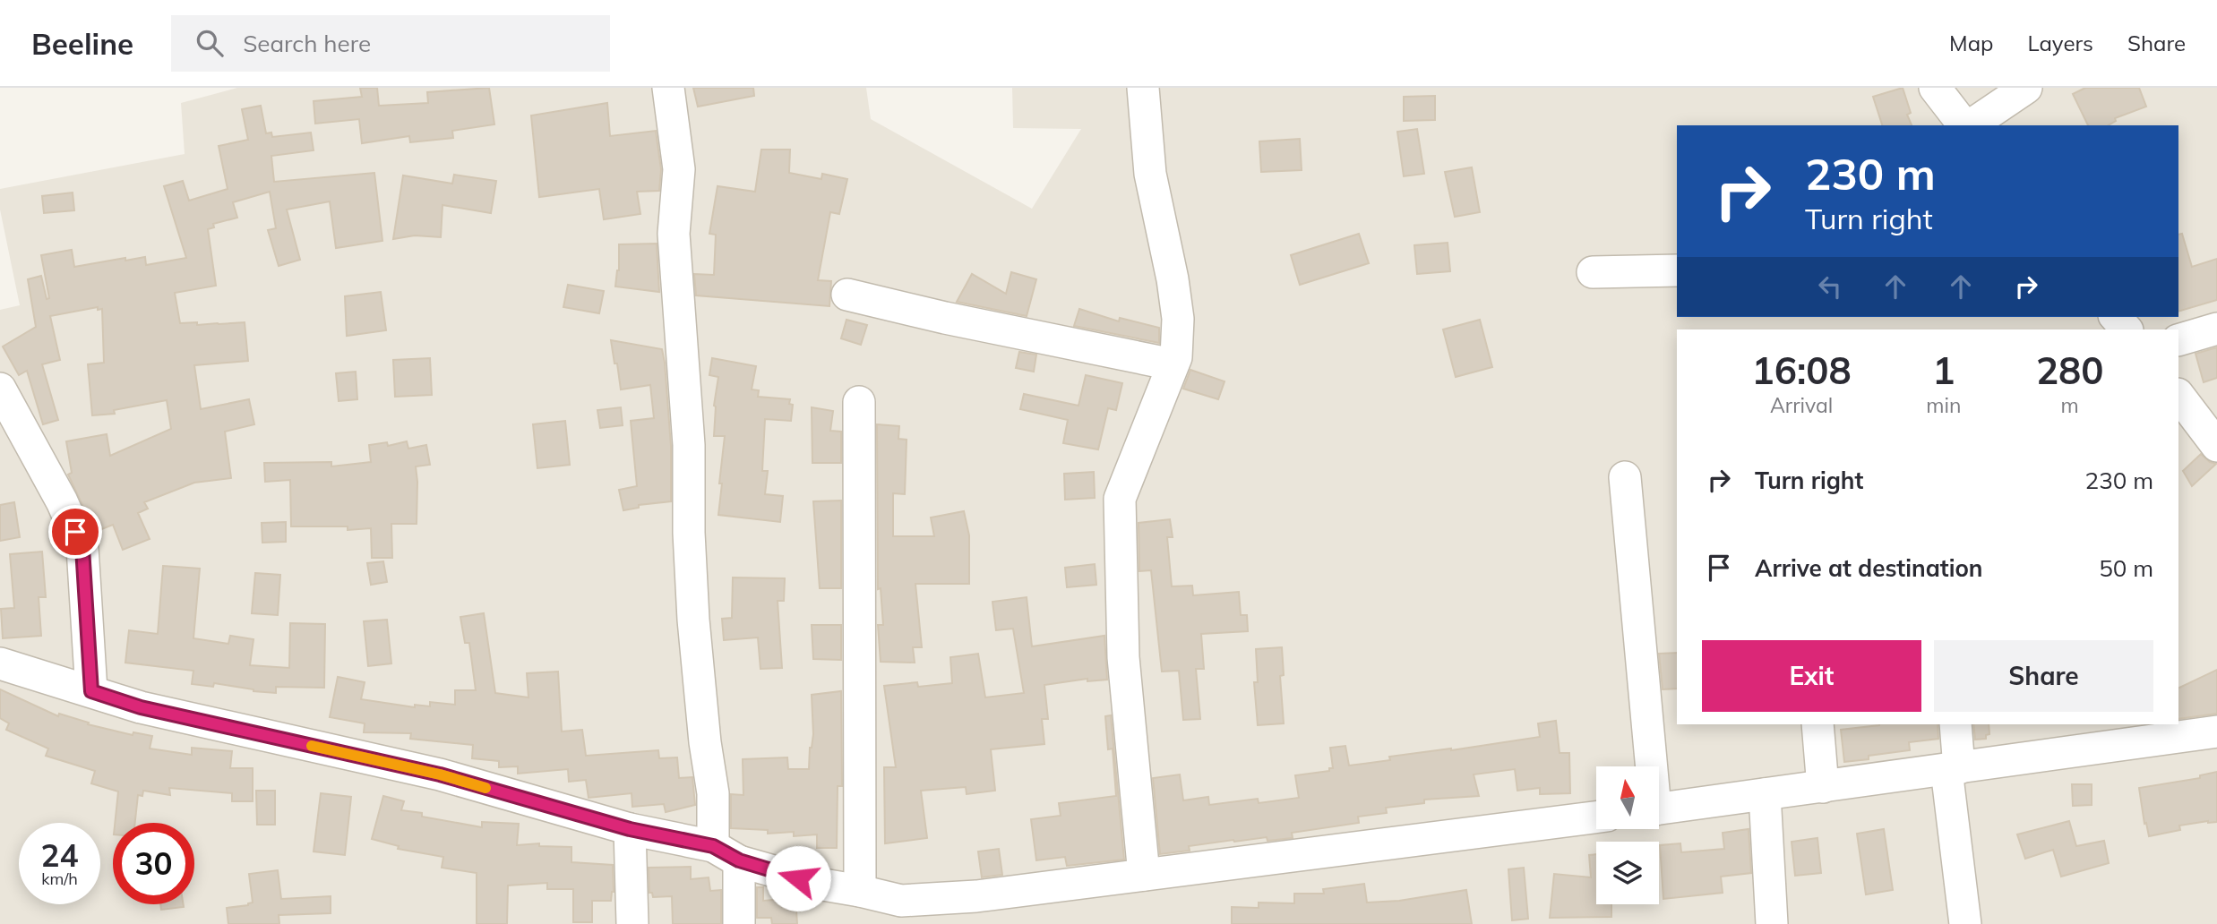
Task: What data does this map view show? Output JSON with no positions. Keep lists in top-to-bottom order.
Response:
{
  "north": "top",
  "page": {
    "header": "Beeline",
    "search": "Search here",
    "nav": ["Map", "Layers", "Share"],
    "turn": ["230 m", "Turn right"],
    "eta": [
      "16:08",
      "Arrival",
      "1",
      "min",
      "280",
      "m"
    ],
    "list": [
      {
        "name": "Turn right",
        "value": "230 m"
      },
      {
        "name": "Arrive at destination",
        "value": "50 m"
      }
    ],
    "buttons": ["Exit", "Share"],
    "speed": "24 km/h",
    "limit": "30"
  }
}
